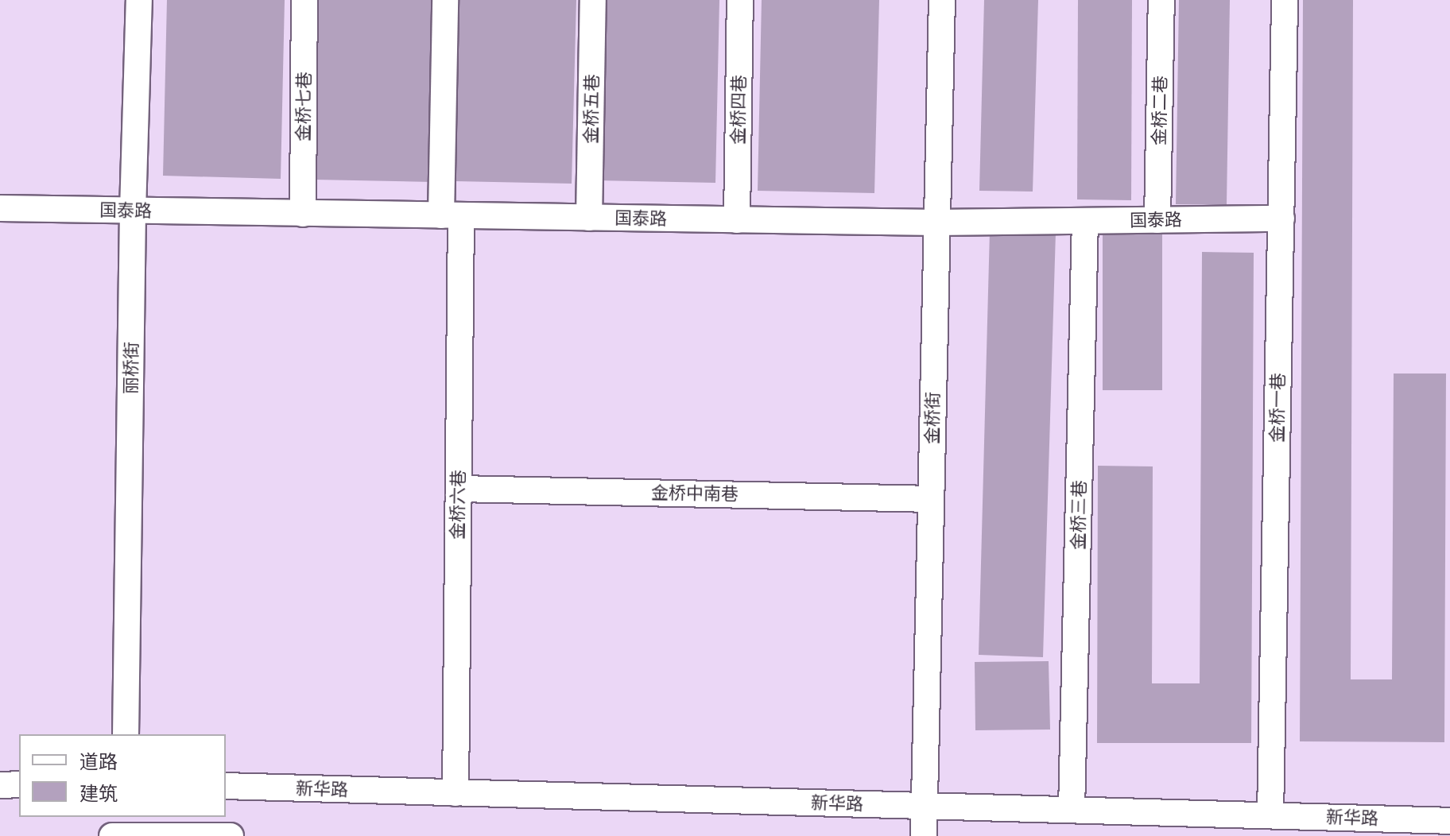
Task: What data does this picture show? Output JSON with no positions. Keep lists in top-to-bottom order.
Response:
{
  "streets": {
    "street": [
      "金桥七巷",
      "金桥五巷",
      "金桥四巷",
      "金桥二巷",
      "国泰路",
      "丽桥街",
      "金桥一巷",
      "金桥街",
      "金桥中南巷",
      "金桥六巷",
      "金桥三巷",
      "新华路"
    ]
  },
  "crossings": [
    ["金桥七巷", "国泰路"],
    ["金桥五巷", "国泰路"],
    ["金桥四巷", "国泰路"],
    ["金桥二巷", "国泰路"],
    ["国泰路", "丽桥街"],
    ["国泰路", "金桥一巷"],
    ["国泰路", "金桥街"],
    ["国泰路", "金桥六巷"],
    ["国泰路", "金桥三巷"],
    ["金桥一巷", "新华路"],
    ["金桥街", "金桥中南巷"],
    ["金桥街", "新华路"],
    ["金桥中南巷", "金桥六巷"],
    ["金桥六巷", "新华路"],
    ["金桥三巷", "新华路"]
  ],
  "legend": ["道路", "建筑"]
}
